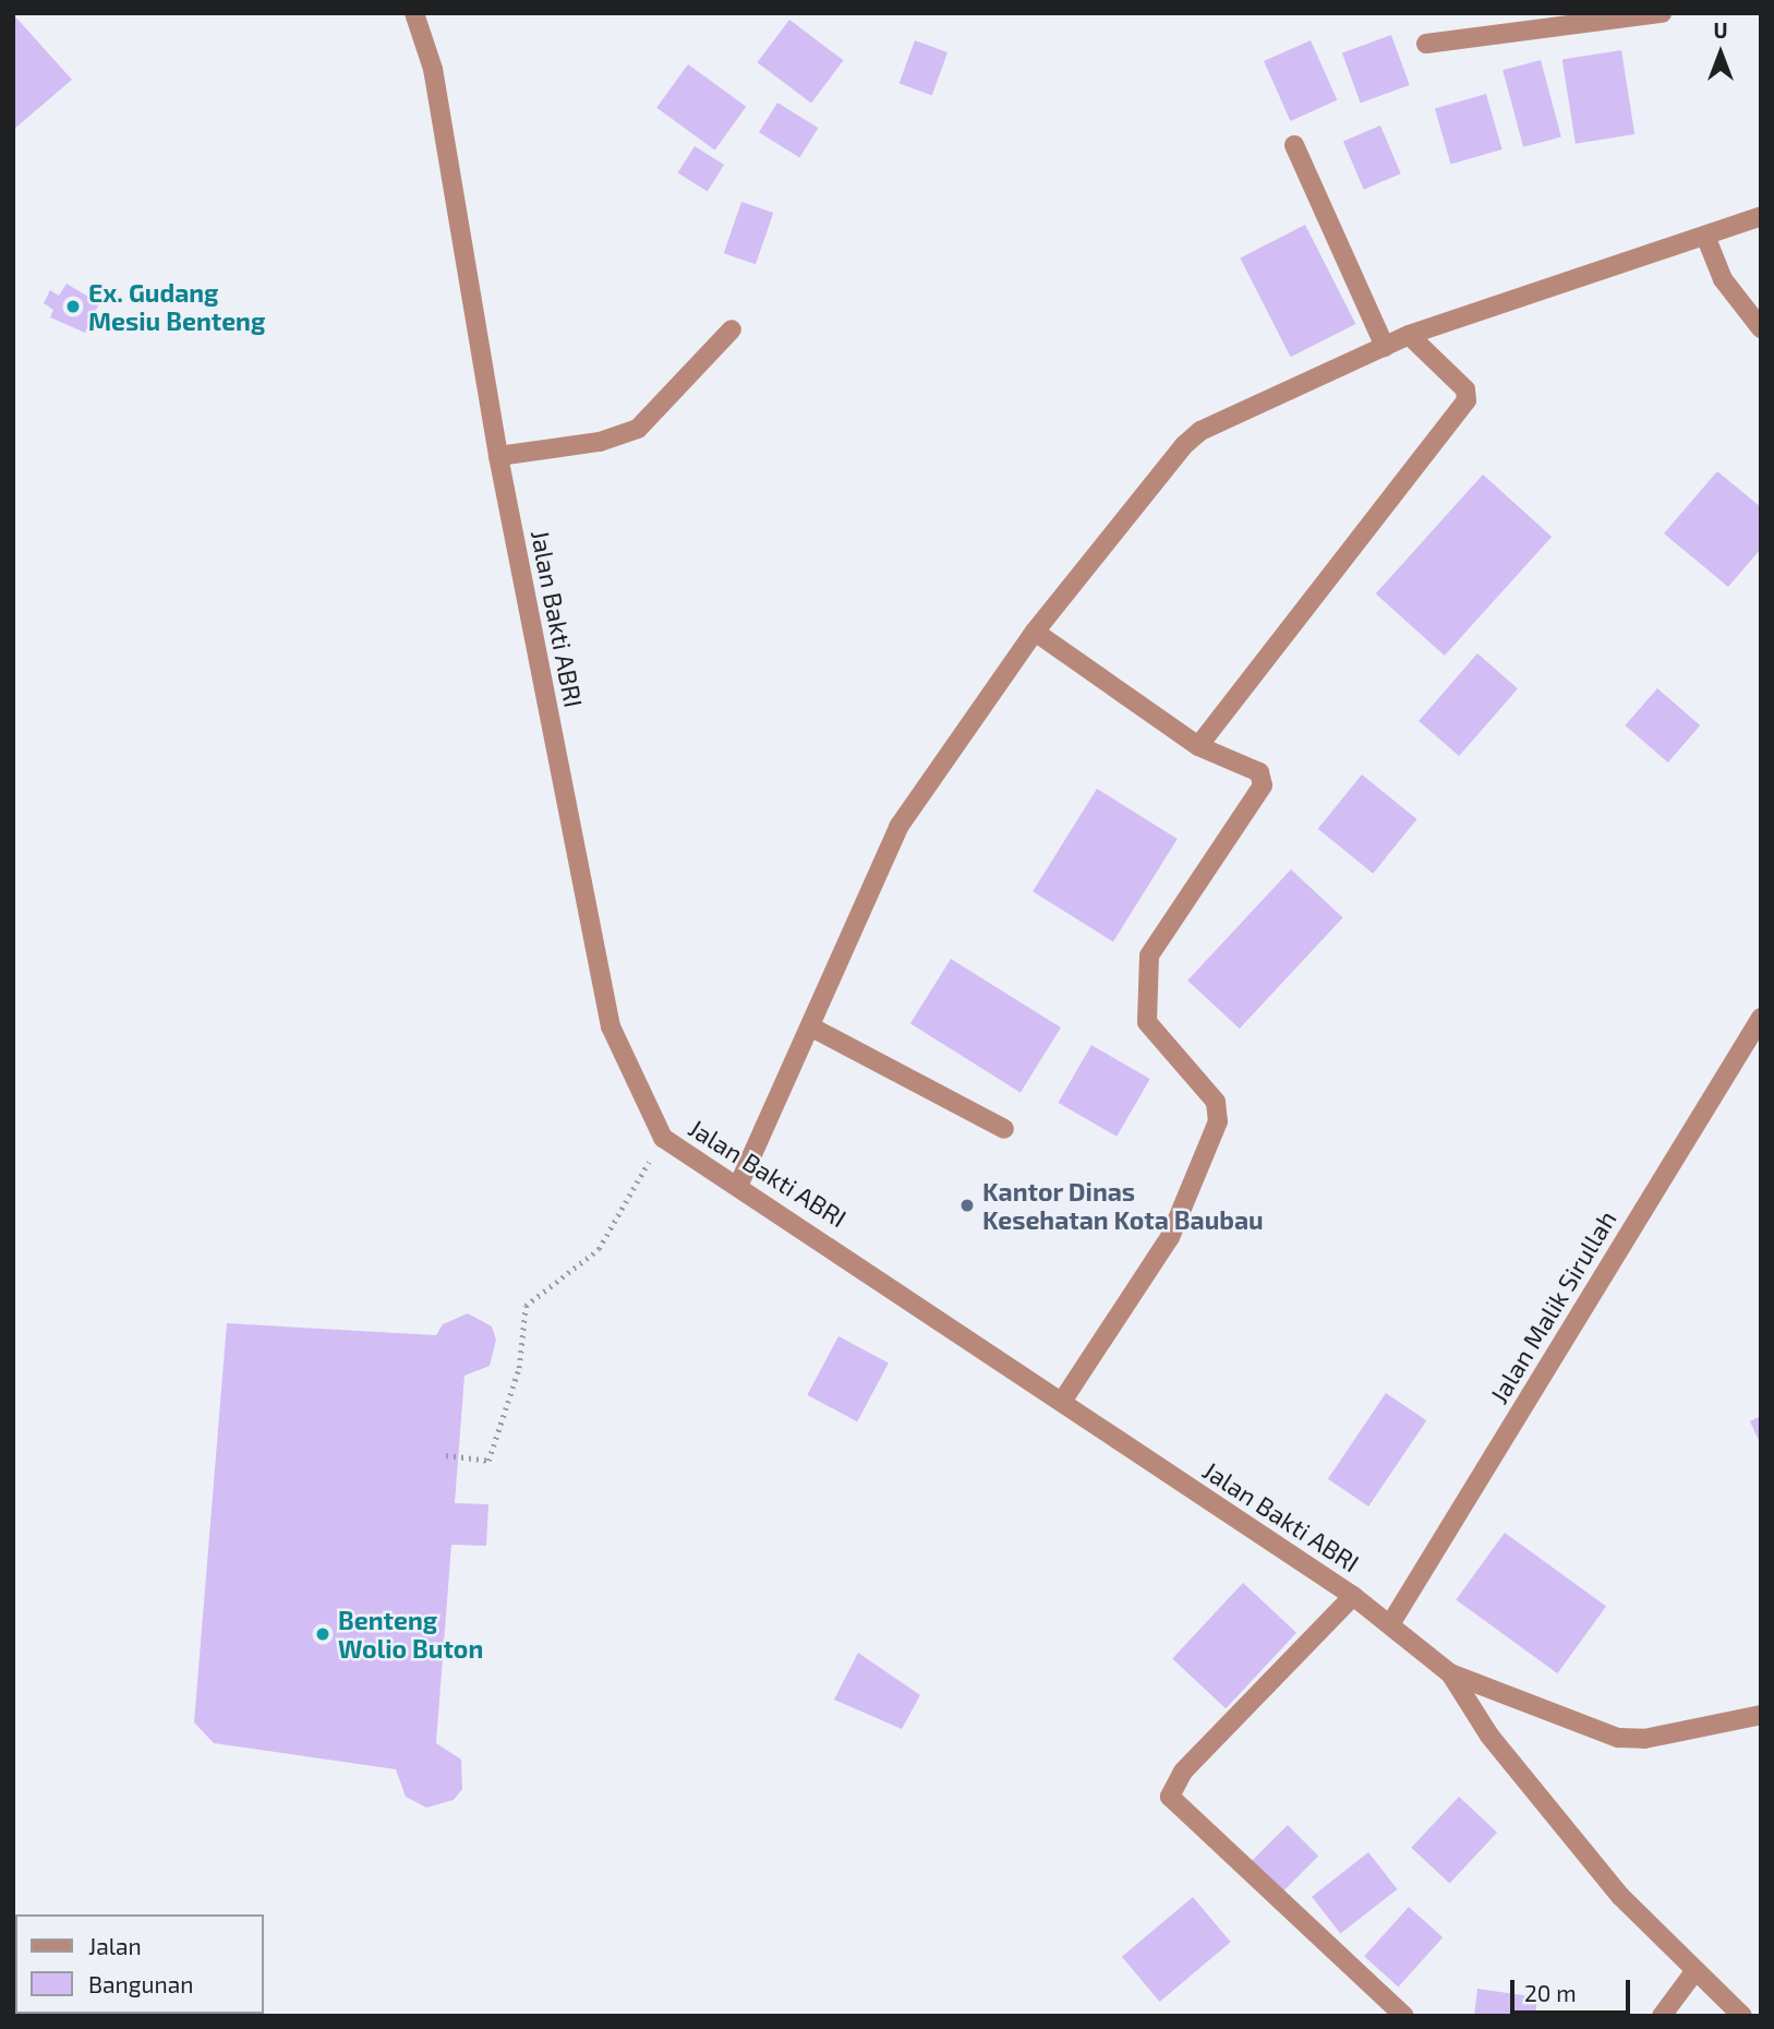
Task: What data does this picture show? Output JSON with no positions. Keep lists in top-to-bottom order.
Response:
{
  "streets": {
    "street": ["Jalan Bakti ABRI", "Jalan Malik Sirullah"]
  },
  "crossings": [
    ["Jalan Bakti ABRI", "Jalan Malik Sirullah"]
  ],
  "places": ["Ex. Gudang Mesiu Benteng", "Kantor Dinas Kesehatan Kota Baubau", "Benteng Wolio Buton"],
  "legend": ["Jalan", "Bangunan"],
  "scale_bar": "20 m",
  "north": "top"
}
